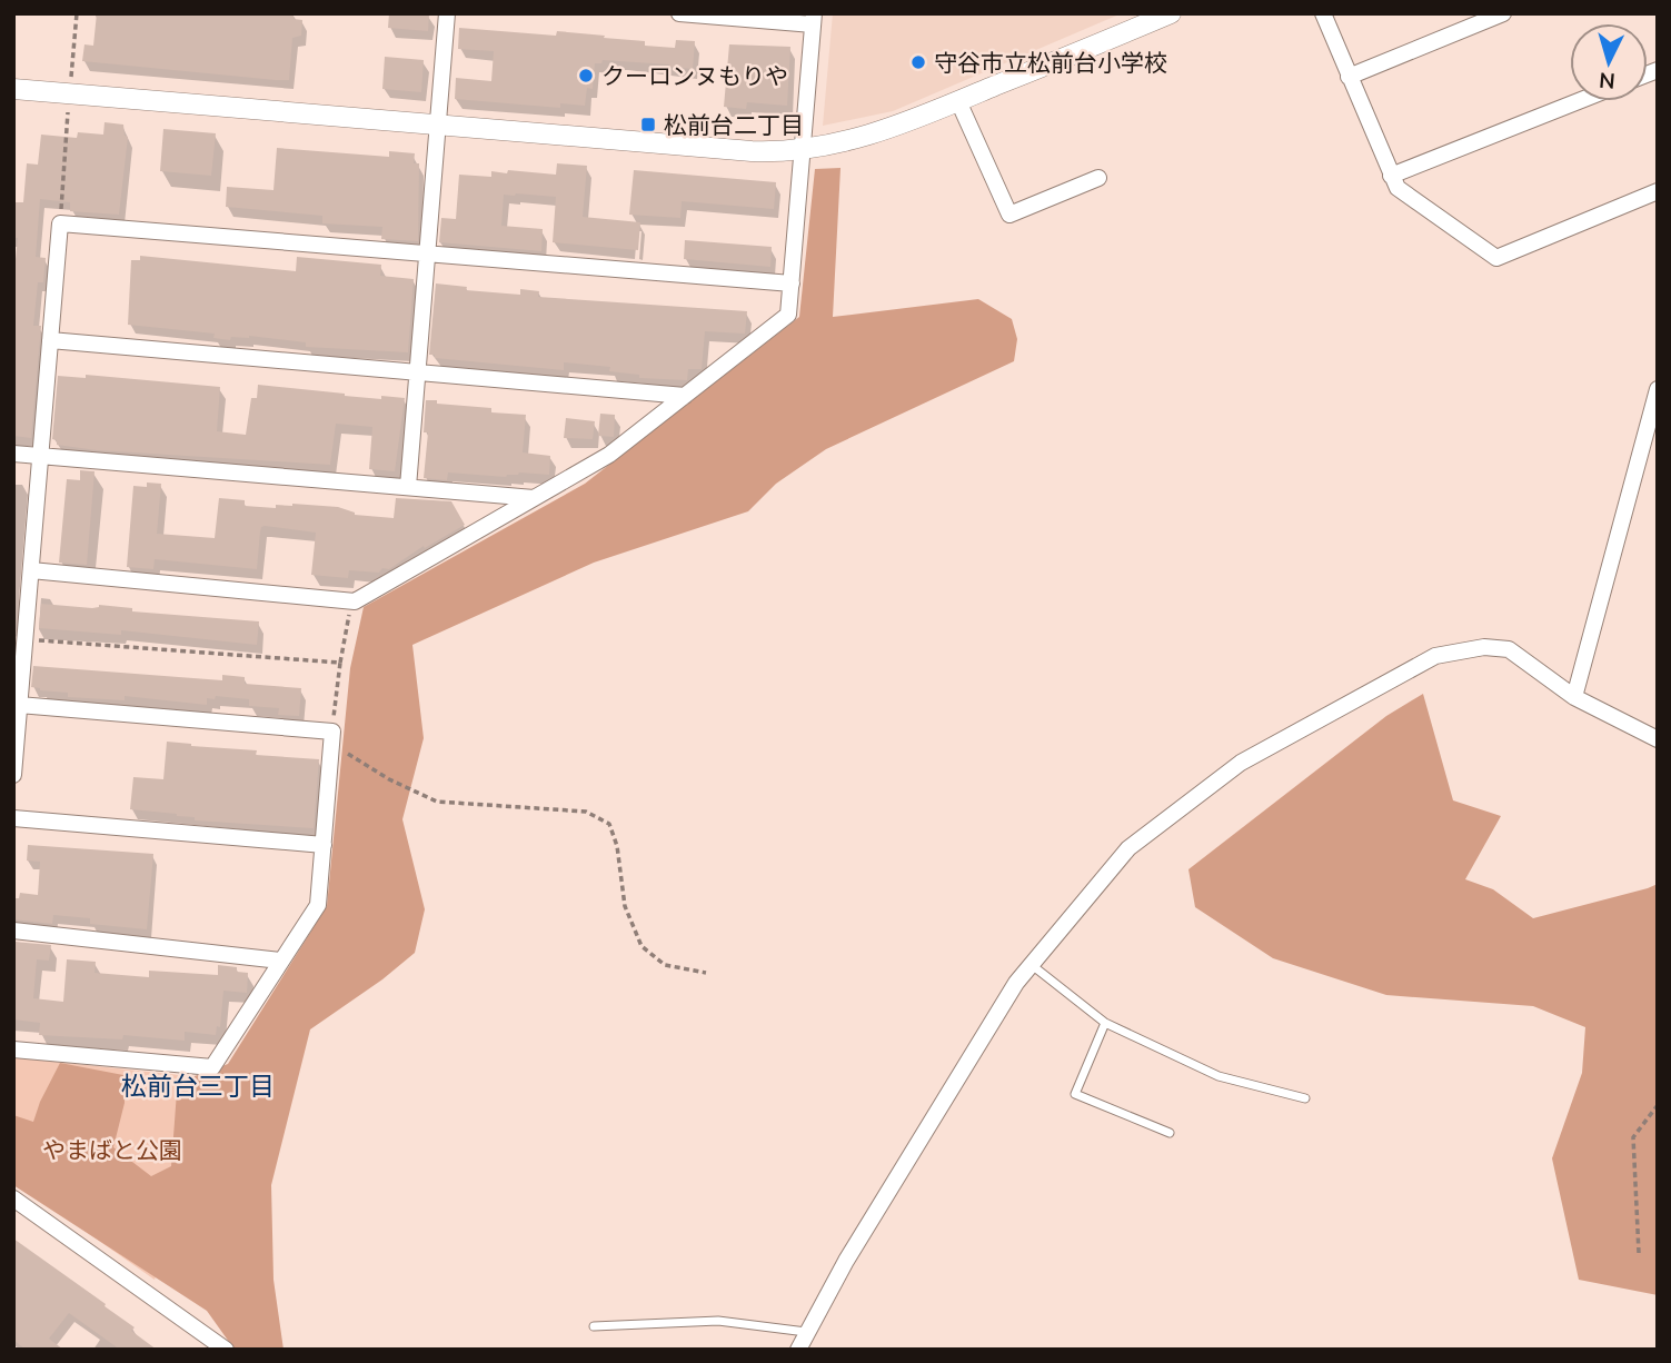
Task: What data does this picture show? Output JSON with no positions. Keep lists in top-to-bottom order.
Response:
{
  "districts": ["松前台三丁目"],
  "parks": ["やまばと公園"],
  "places": {
    "other": ["守谷市立松前台小学校", "クーロンヌもりや"],
    "transit": ["松前台二丁目"]
  },
  "north": "bottom"
}
